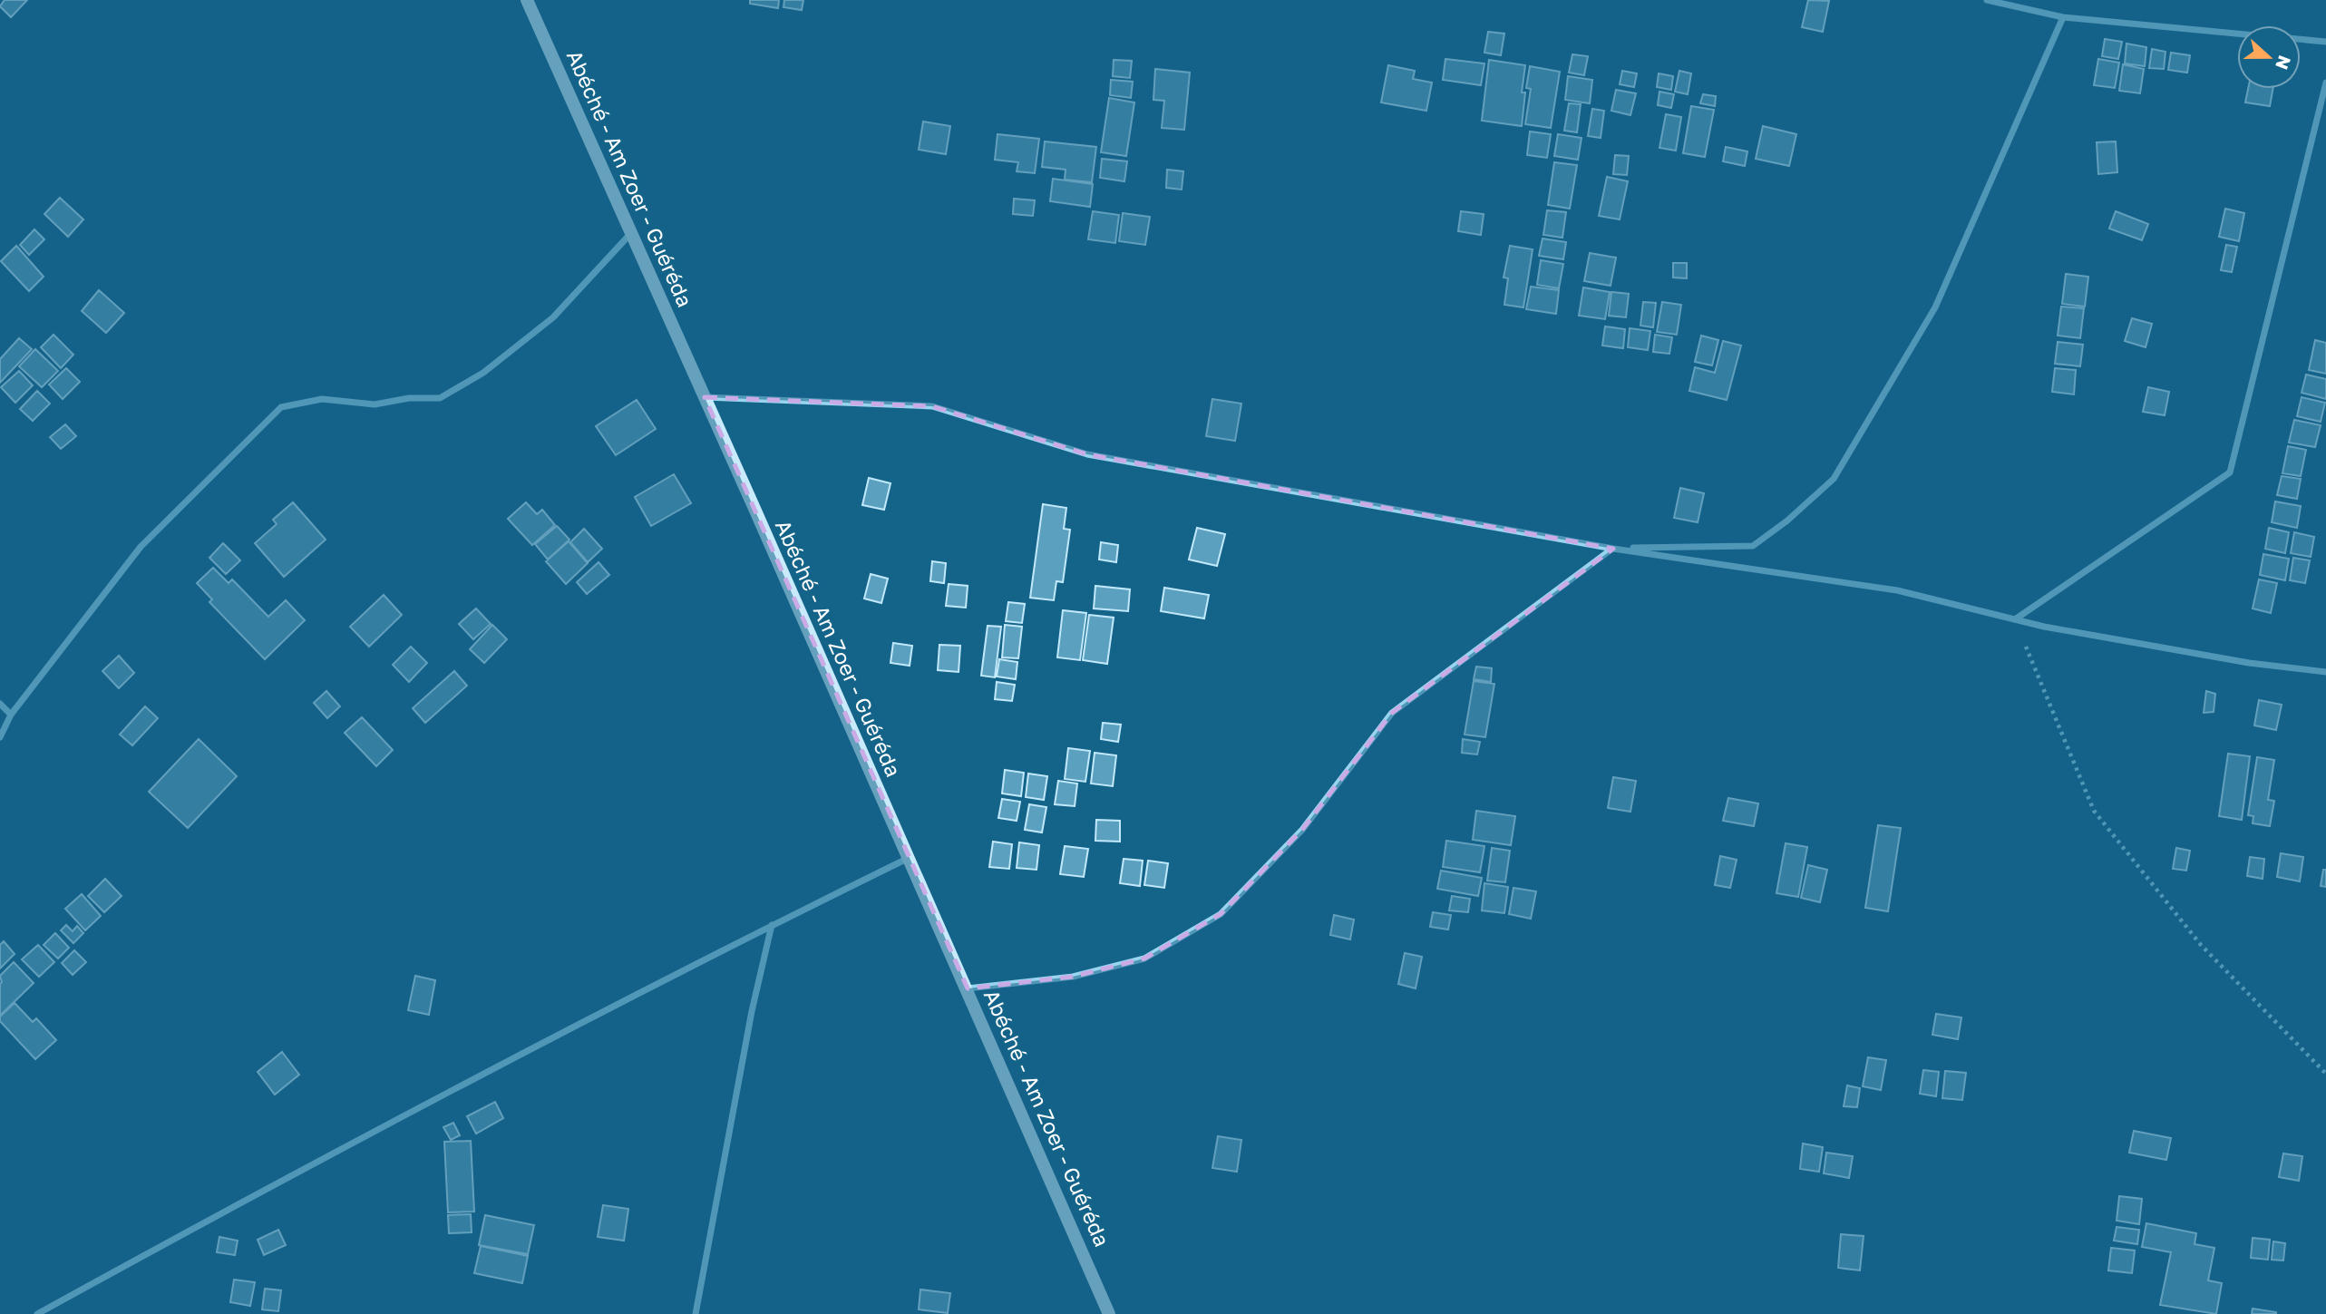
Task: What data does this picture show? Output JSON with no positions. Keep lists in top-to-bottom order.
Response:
{
  "streets": {
    "main road": ["Abéché - Am Zoer - Guéréda"]
  },
  "north": "right"
}
